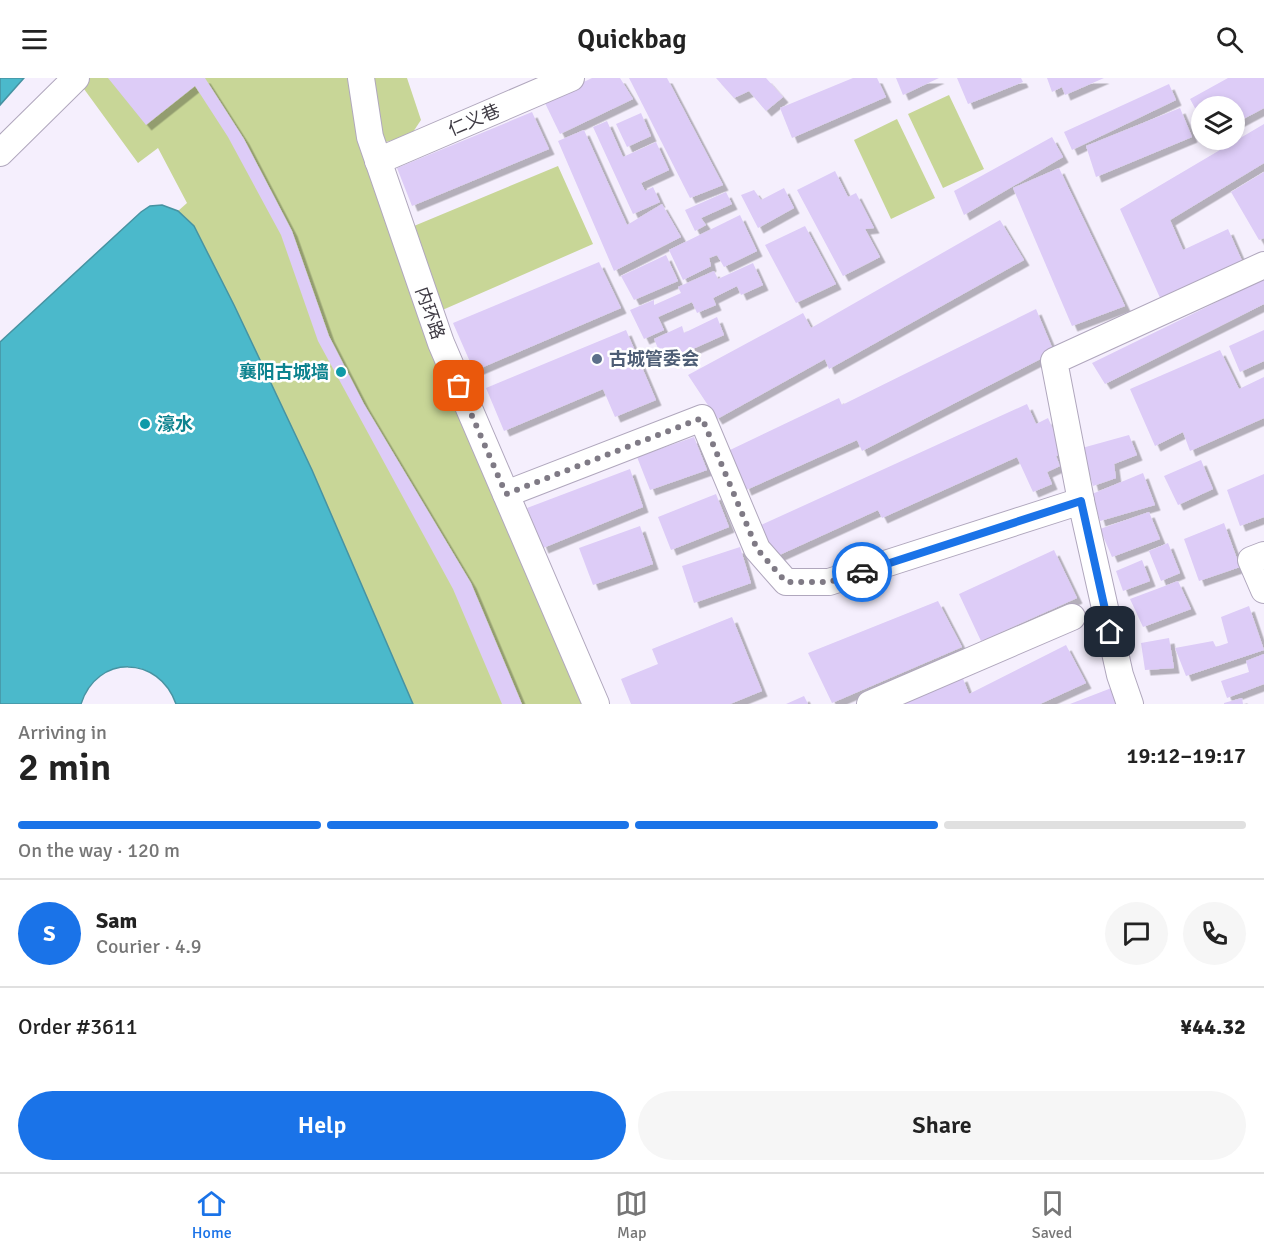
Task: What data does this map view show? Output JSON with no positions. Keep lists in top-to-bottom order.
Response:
{
  "streets": {
    "street": ["仁义巷", "内环路"]
  },
  "crossings": [
    ["仁义巷", "内环路"]
  ],
  "places": ["古城管委会", "襄阳古城墙", "濠水"],
  "page": {
    "header": "Quickbag",
    "heading": ["2 min", "Arriving in", "19:12–19:17"],
    "panel": [
      "Sam",
      "Courier · 4.9",
      "Order #3611",
      "¥44.32"
    ],
    "bar": "On the way · 120 m",
    "round": "S",
    "buttons": ["Help", "Share"],
    "tabs": ["Home", "Map", "Saved"]
  }
}
